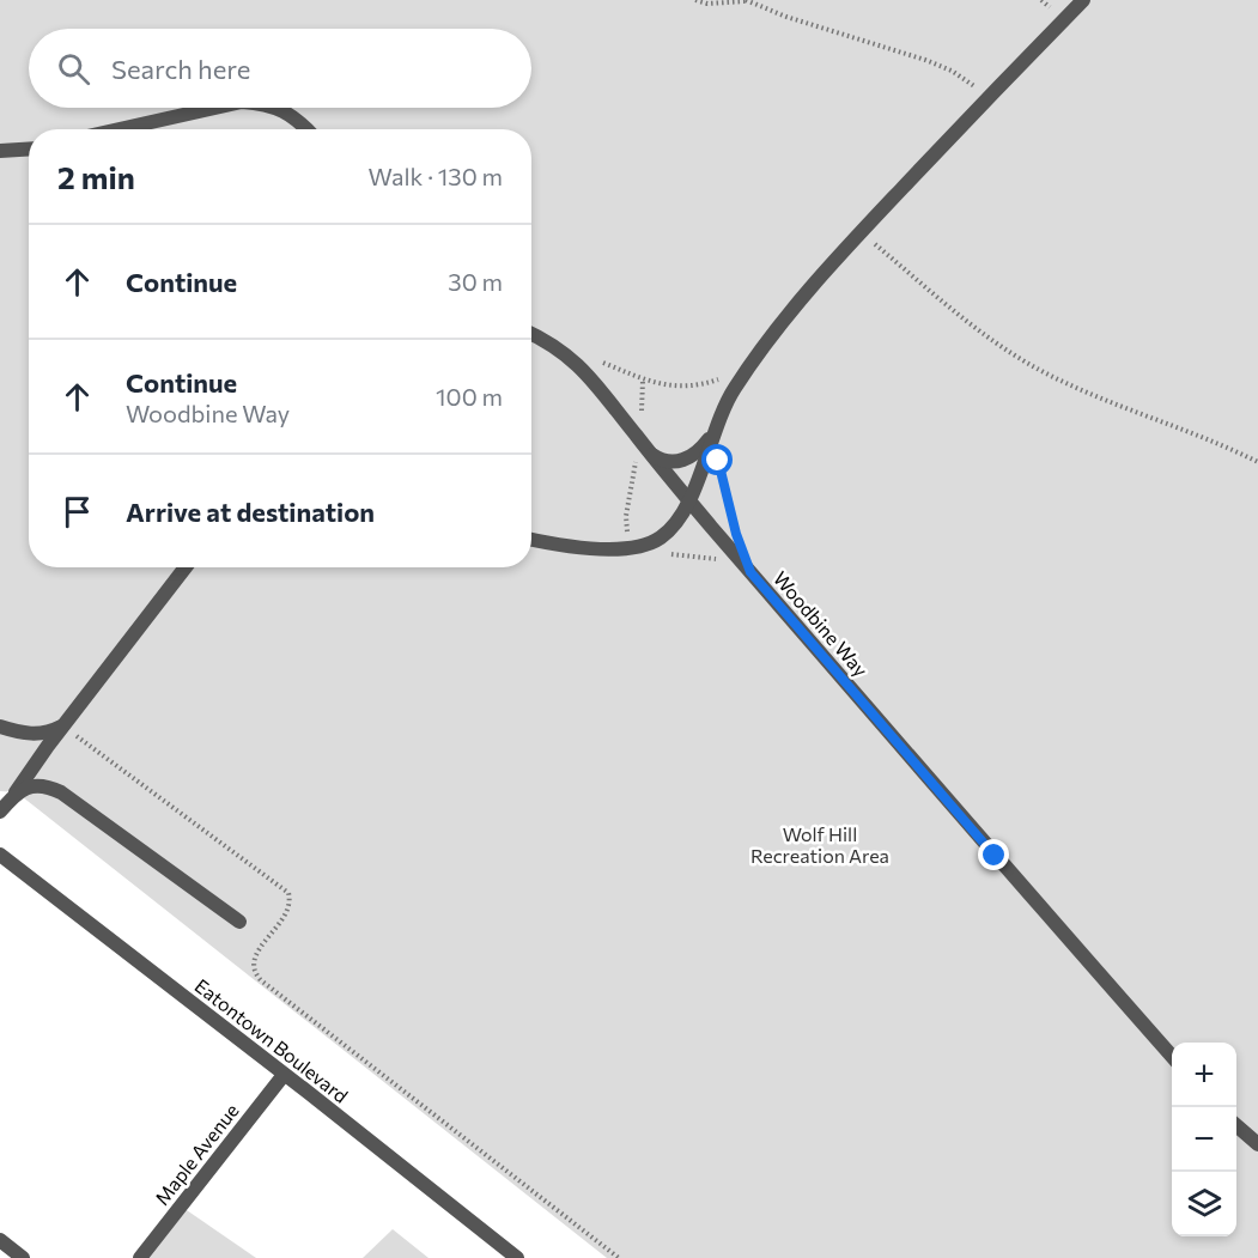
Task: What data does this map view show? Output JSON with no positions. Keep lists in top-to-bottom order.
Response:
{
  "streets": {
    "street": ["Woodbine Way", "Eatontown Boulevard", "Maple Avenue"]
  },
  "crossings": [
    ["Eatontown Boulevard", "Maple Avenue"]
  ],
  "parks": ["Wolf Hill Recreation Area"],
  "page": {
    "search": "Search here",
    "heading": ["2 min", "Walk · 130 m"],
    "list": [
      ["Continue", "30 m"],
      ["Continue", "Woodbine Way", "100 m"],
      "Arrive at destination"
    ],
    "map_buttons": ["+", "−"]
  }
}
